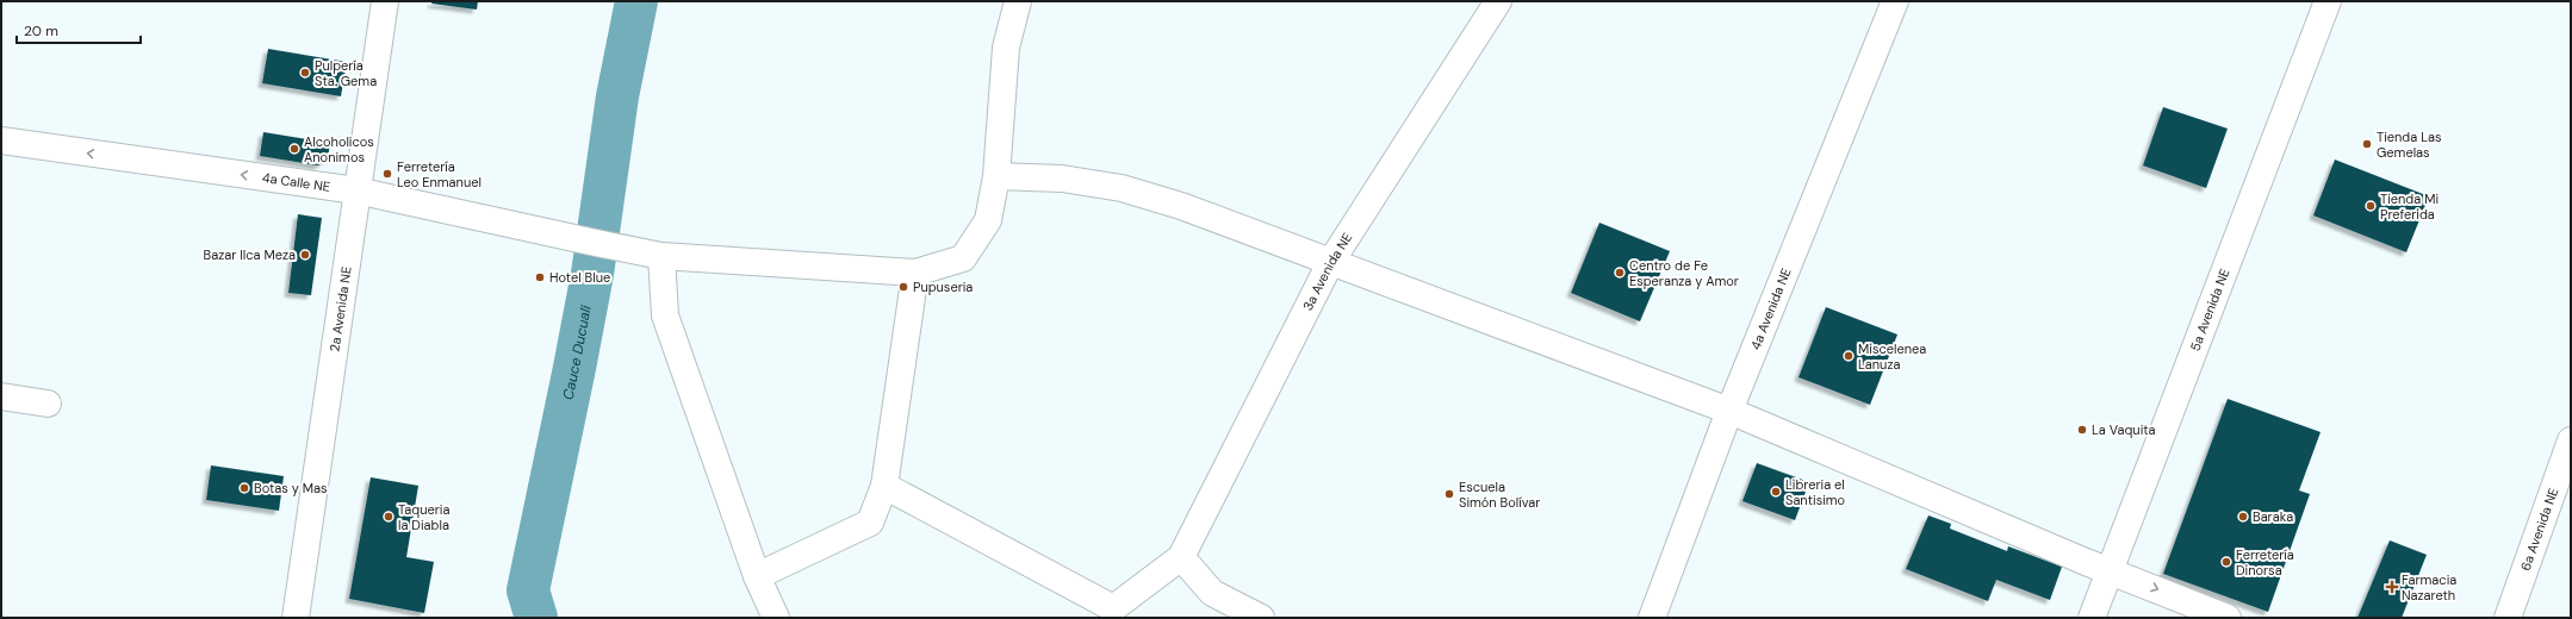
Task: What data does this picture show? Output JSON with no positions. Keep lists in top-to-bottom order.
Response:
{
  "streets": {
    "street": [
      "4a Calle NE",
      "3a Avenida NE",
      "4a Avenida NE",
      "2a Avenida NE",
      "5a Avenida NE",
      "6a Avenida NE"
    ]
  },
  "crossings": [
    ["4a Calle NE", "2a Avenida NE"]
  ],
  "one_way": ["4a Calle NE"],
  "water": ["Cauce Ducualí"],
  "places": {
    "other": [
      "Pulpería Sta. Gema",
      "Tienda Las Gemelas",
      "Alcoholicos Anonimos",
      "Ferretería Leo Enmanuel",
      "Tienda Mi Preferida",
      "Bazar Ilca Meza",
      "Centro de Fe Esperanza y Amor",
      "Hotel Blue",
      "Pupuseria",
      "Miscelenea Lanuza",
      "La Vaquita",
      "Botas y Mas",
      "Libreria el Santisimo",
      "Escuela Simón Bolívar",
      "Taqueria la Diabla",
      "Baraka",
      "Ferretería Dinorsa"
    ],
    "health": ["Farmacia Nazareth"]
  },
  "scale_bar": "20 m"
}
